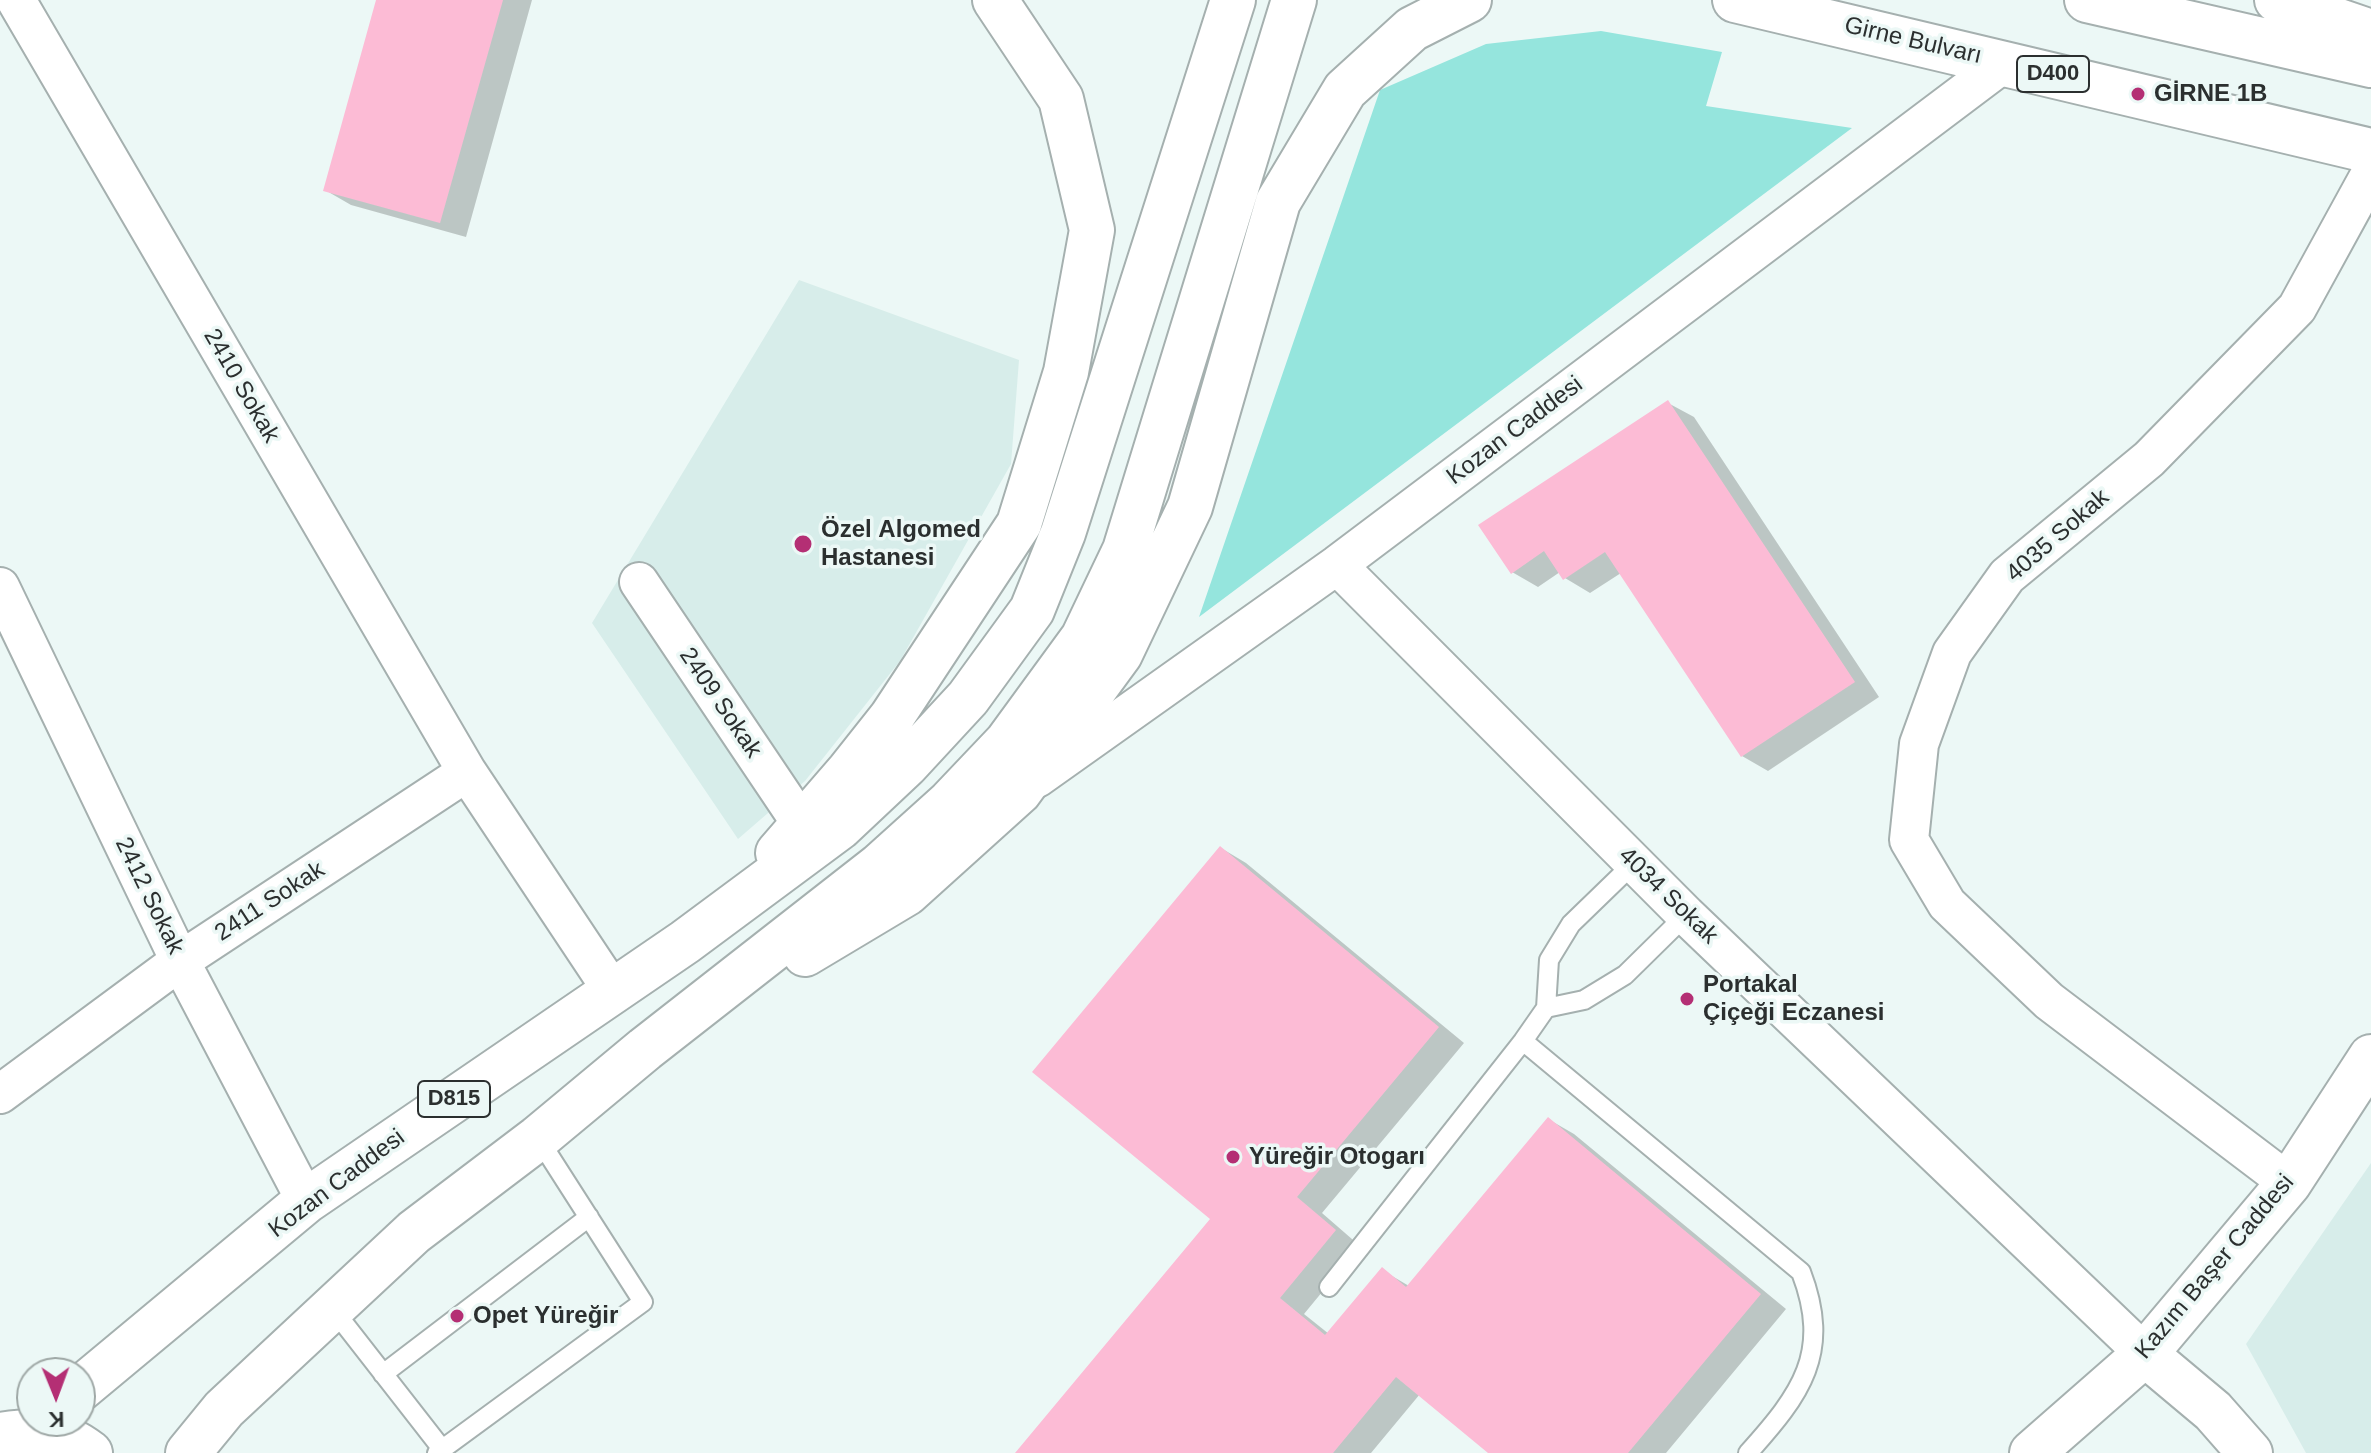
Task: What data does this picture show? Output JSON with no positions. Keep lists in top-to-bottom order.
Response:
{
  "streets": {
    "main road": [
      "Girne Bulvarı",
      "D400",
      "Kozan Caddesi",
      "D815",
      "Kazım Başer Caddesi"
    ],
    "street": [
      "2410 Sokak",
      "4035 Sokak",
      "2409 Sokak",
      "2412 Sokak",
      "4034 Sokak",
      "2411 Sokak"
    ]
  },
  "crossings": [
    ["Girne Bulvarı", "Kozan Caddesi"],
    ["2410 Sokak", "Kozan Caddesi"],
    ["2410 Sokak", "2411 Sokak"],
    ["Kozan Caddesi", "2409 Sokak"],
    ["Kozan Caddesi", "2412 Sokak"],
    ["Kozan Caddesi", "4034 Sokak"],
    ["4035 Sokak", "Kazım Başer Caddesi"],
    ["2412 Sokak", "2411 Sokak"],
    ["4034 Sokak", "Kazım Başer Caddesi"]
  ],
  "places": [
    "GİRNE 1B",
    "Özel Algomed Hastanesi",
    "Portakal Çiçeği Eczanesi",
    "Yüreğir Otogarı",
    "Opet Yüreğir"
  ],
  "north": "bottom"
}
